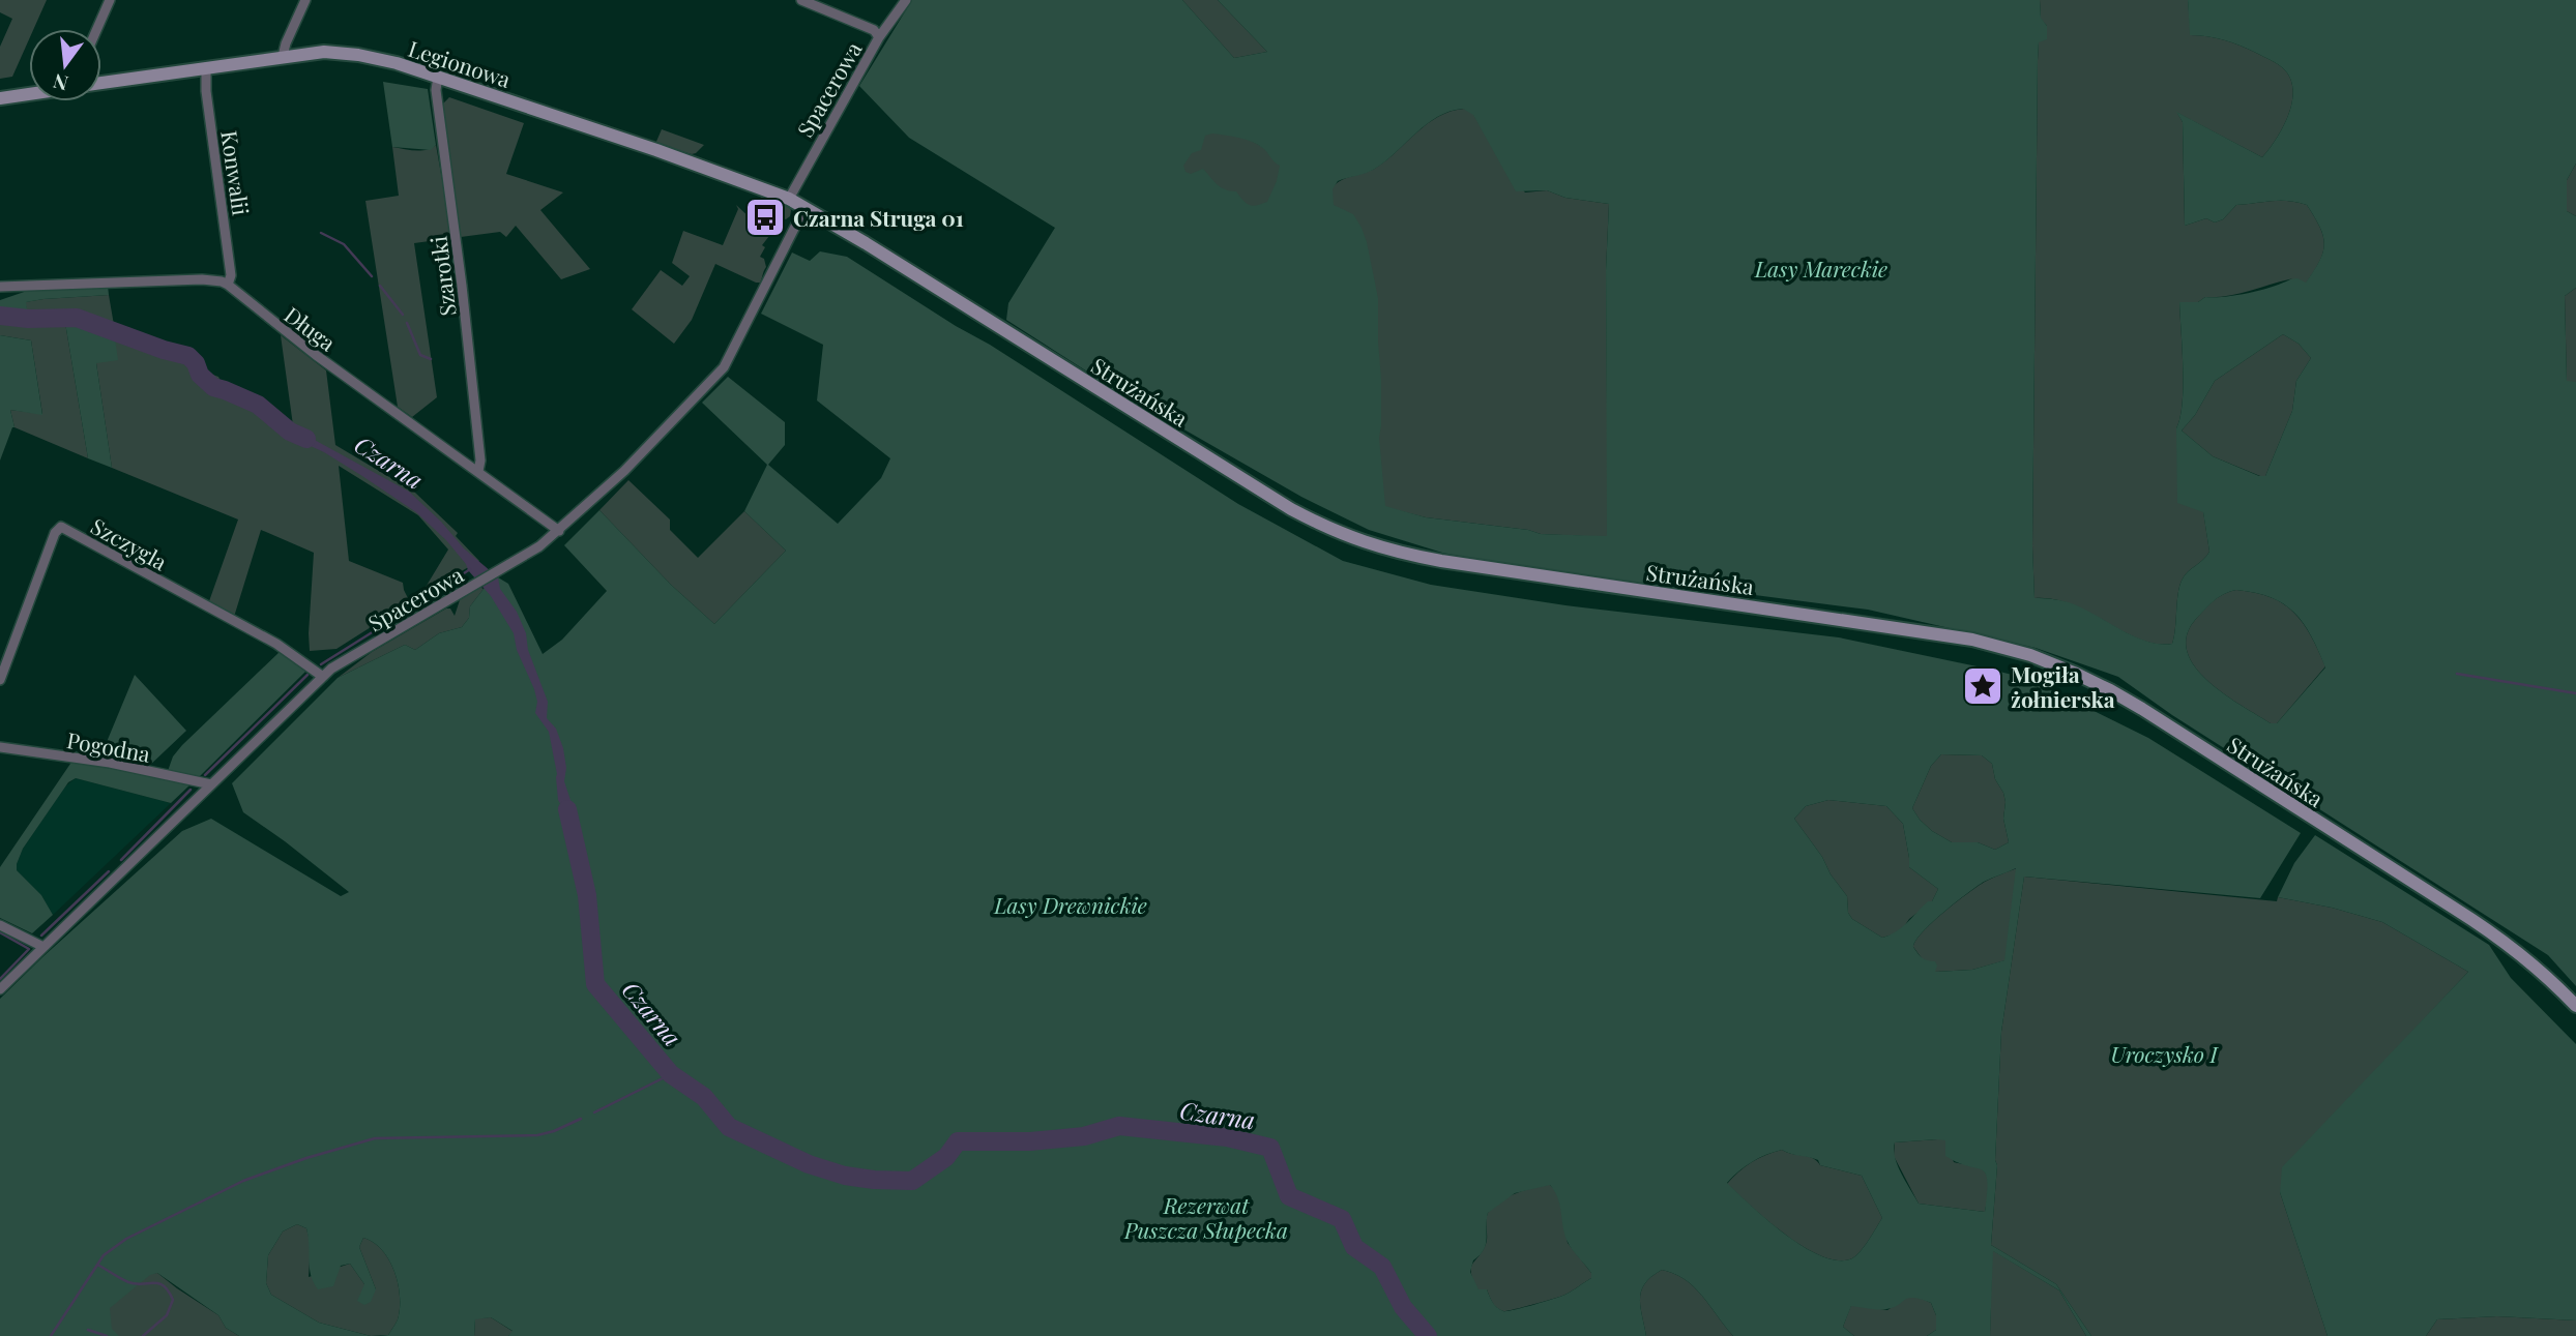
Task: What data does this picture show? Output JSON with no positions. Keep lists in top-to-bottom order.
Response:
{
  "streets": {
    "main road": ["Legionowa", "Strużańska"],
    "street": [
      "Spacerowa",
      "Konwalii",
      "Szarotki",
      "Długa",
      "Szczygla",
      "Pogodna"
    ]
  },
  "crossings": [
    ["Legionowa", "Spacerowa"],
    ["Legionowa", "Konwalii"],
    ["Legionowa", "Szarotki"],
    ["Legionowa", "Strużańska"],
    ["Spacerowa", "Długa"],
    ["Spacerowa", "Strużańska"],
    ["Spacerowa", "Szczygla"],
    ["Spacerowa", "Pogodna"],
    ["Konwalii", "Długa"],
    ["Szarotki", "Długa"]
  ],
  "water": ["Czarna"],
  "parks": [
    "Lasy Mareckie",
    "Lasy Drewnickie",
    "Uroczysko I",
    "Rezerwat Puszcza Słupecka"
  ],
  "places": {
    "bus stop": ["Czarna Struga 01"],
    "place": ["Mogiła żołnierska"]
  },
  "north": "bottom"
}
